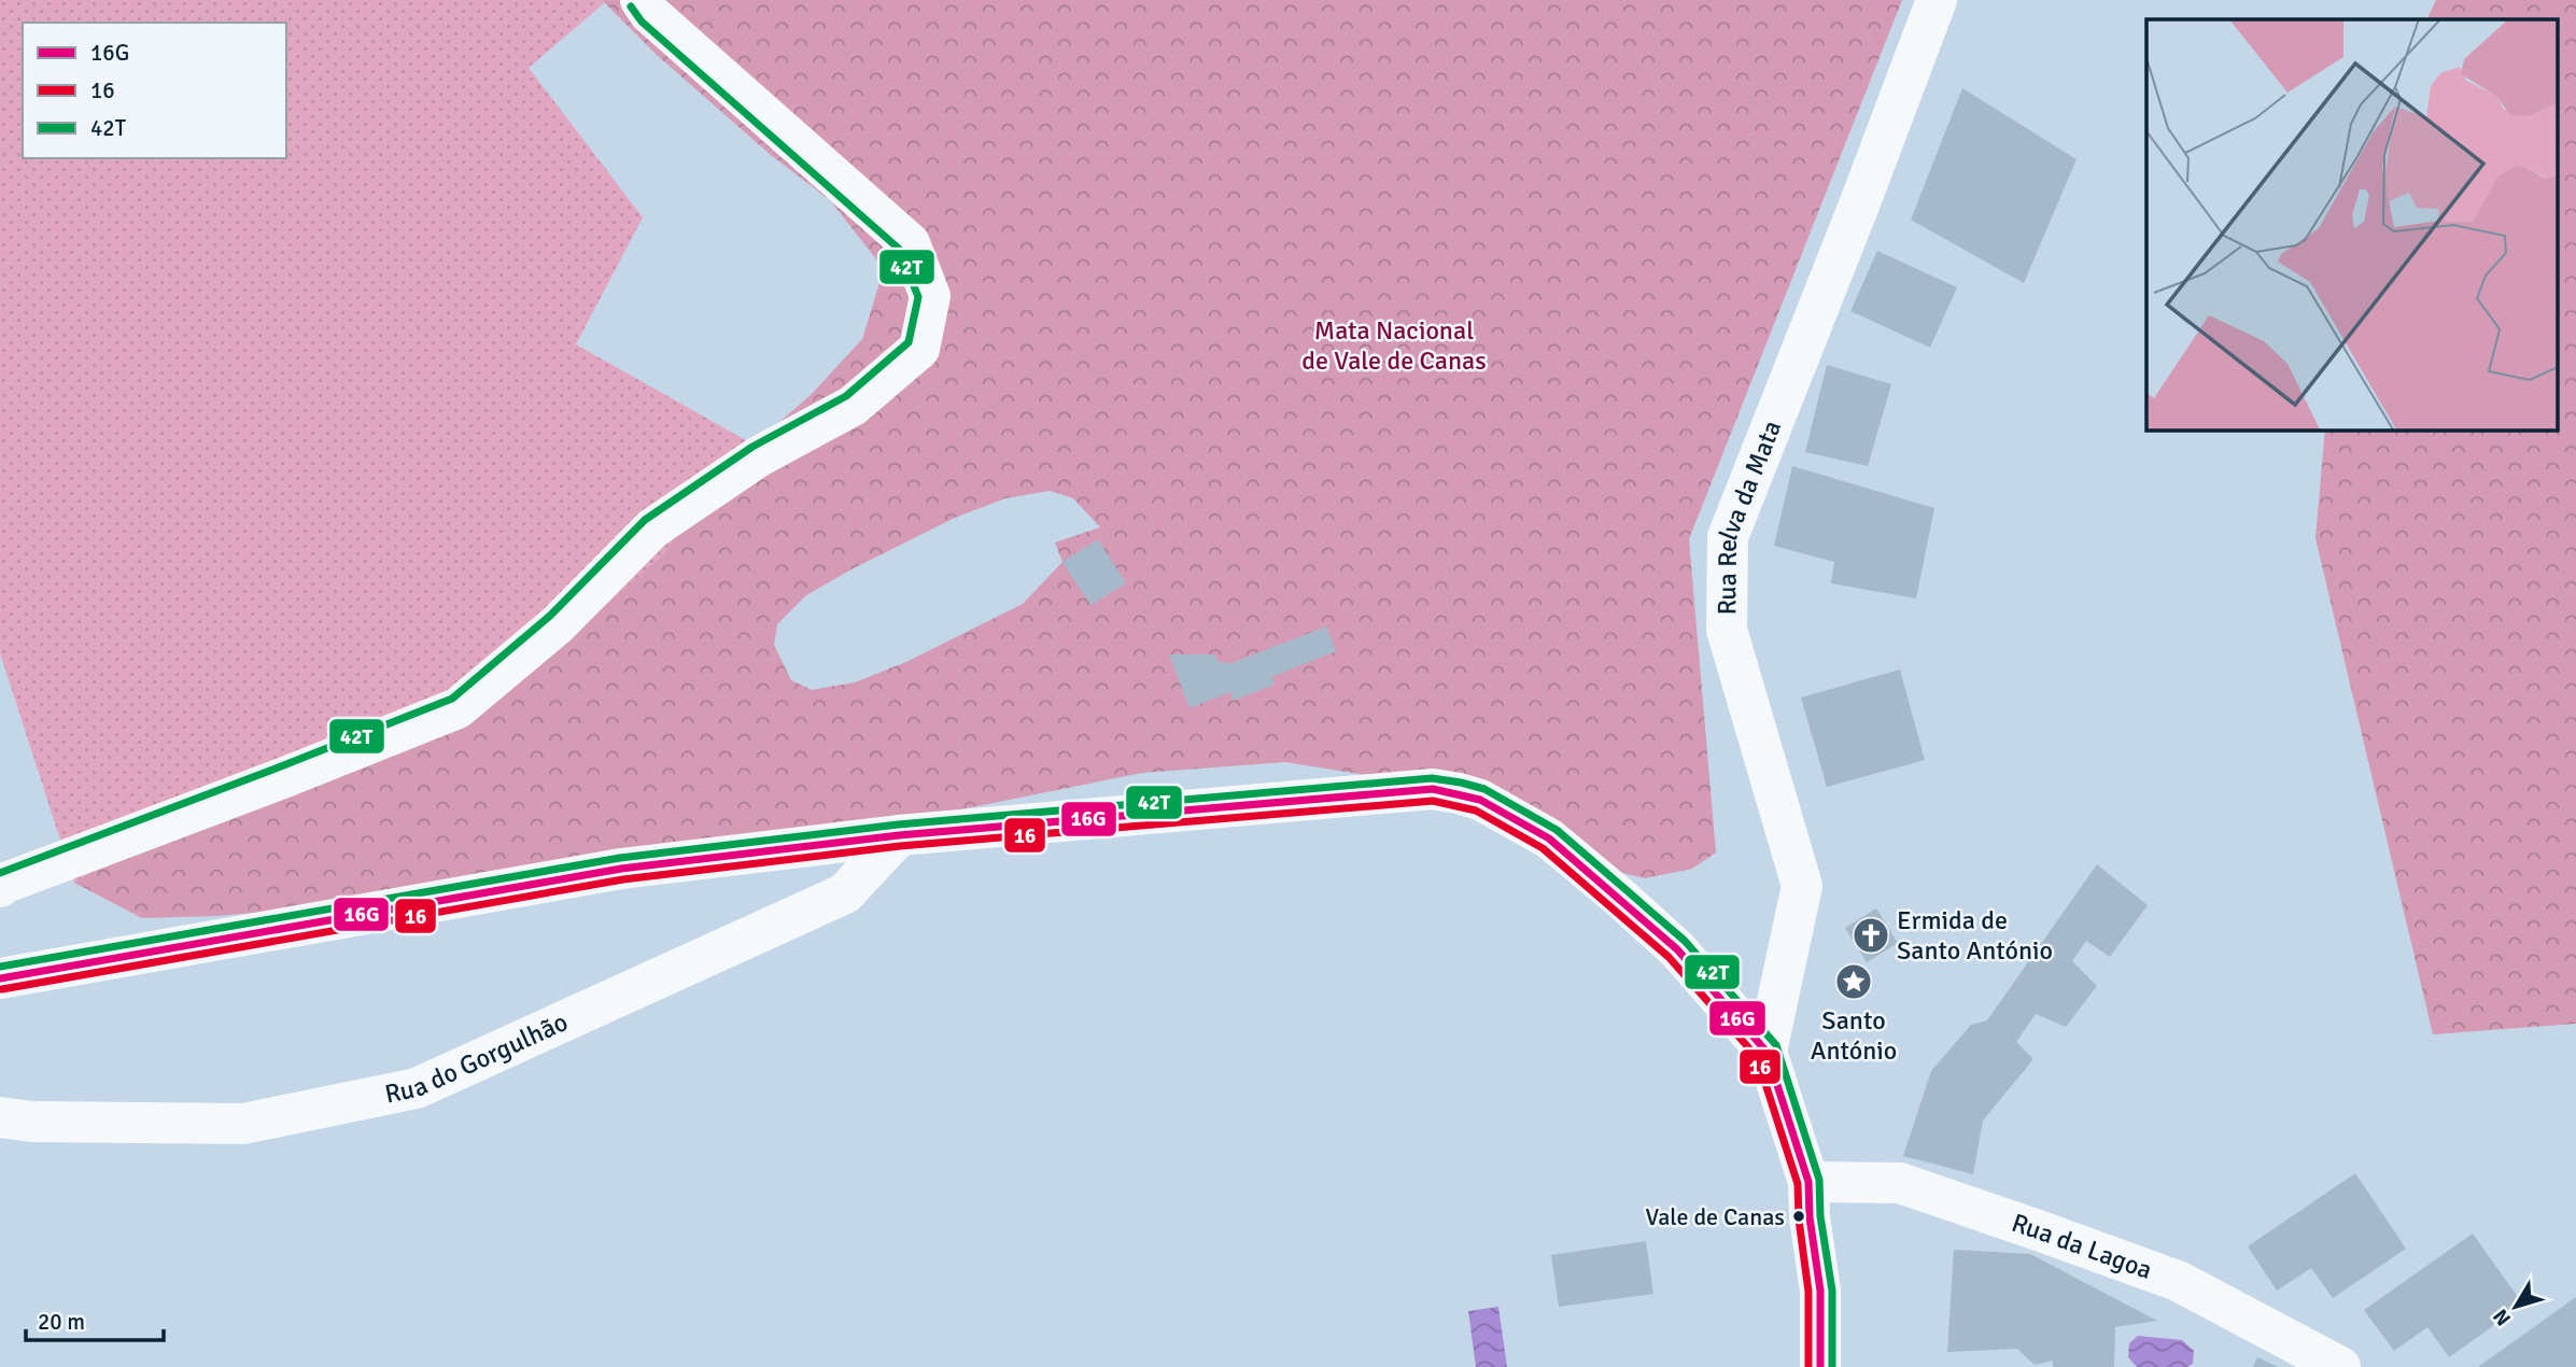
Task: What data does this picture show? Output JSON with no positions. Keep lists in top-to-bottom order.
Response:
{
  "streets": {
    "street": ["Rua Relva da Mata", "Rua do Gorgulhão", "Rua da Lagoa"]
  },
  "parks": ["Mata Nacional de Vale de Canas"],
  "places": {
    "church": ["Ermida de Santo António"],
    "place": ["Santo António"],
    "other": ["Vale de Canas"]
  },
  "lines": ["transit line 42T", "transit line 16G", "transit line 16"],
  "legend": ["16G", "16", "42T"],
  "scale_bar": "20 m",
  "north": "bottom left"
}
